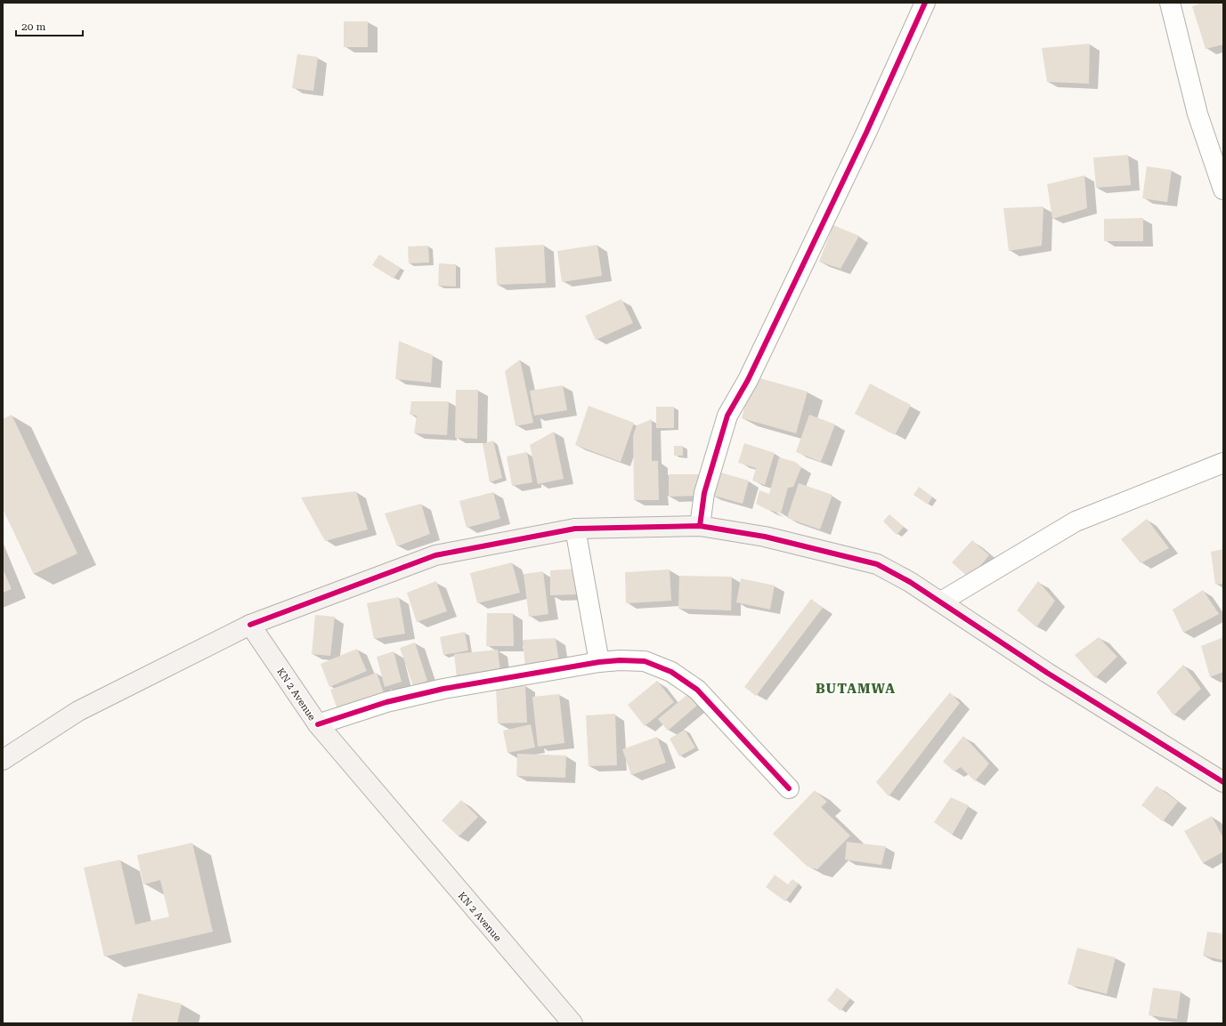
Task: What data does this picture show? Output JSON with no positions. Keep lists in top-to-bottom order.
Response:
{
  "streets": {
    "street": ["KN 2 Avenue"]
  },
  "districts": ["BUTAMWA"],
  "scale_bar": "20 m"
}
